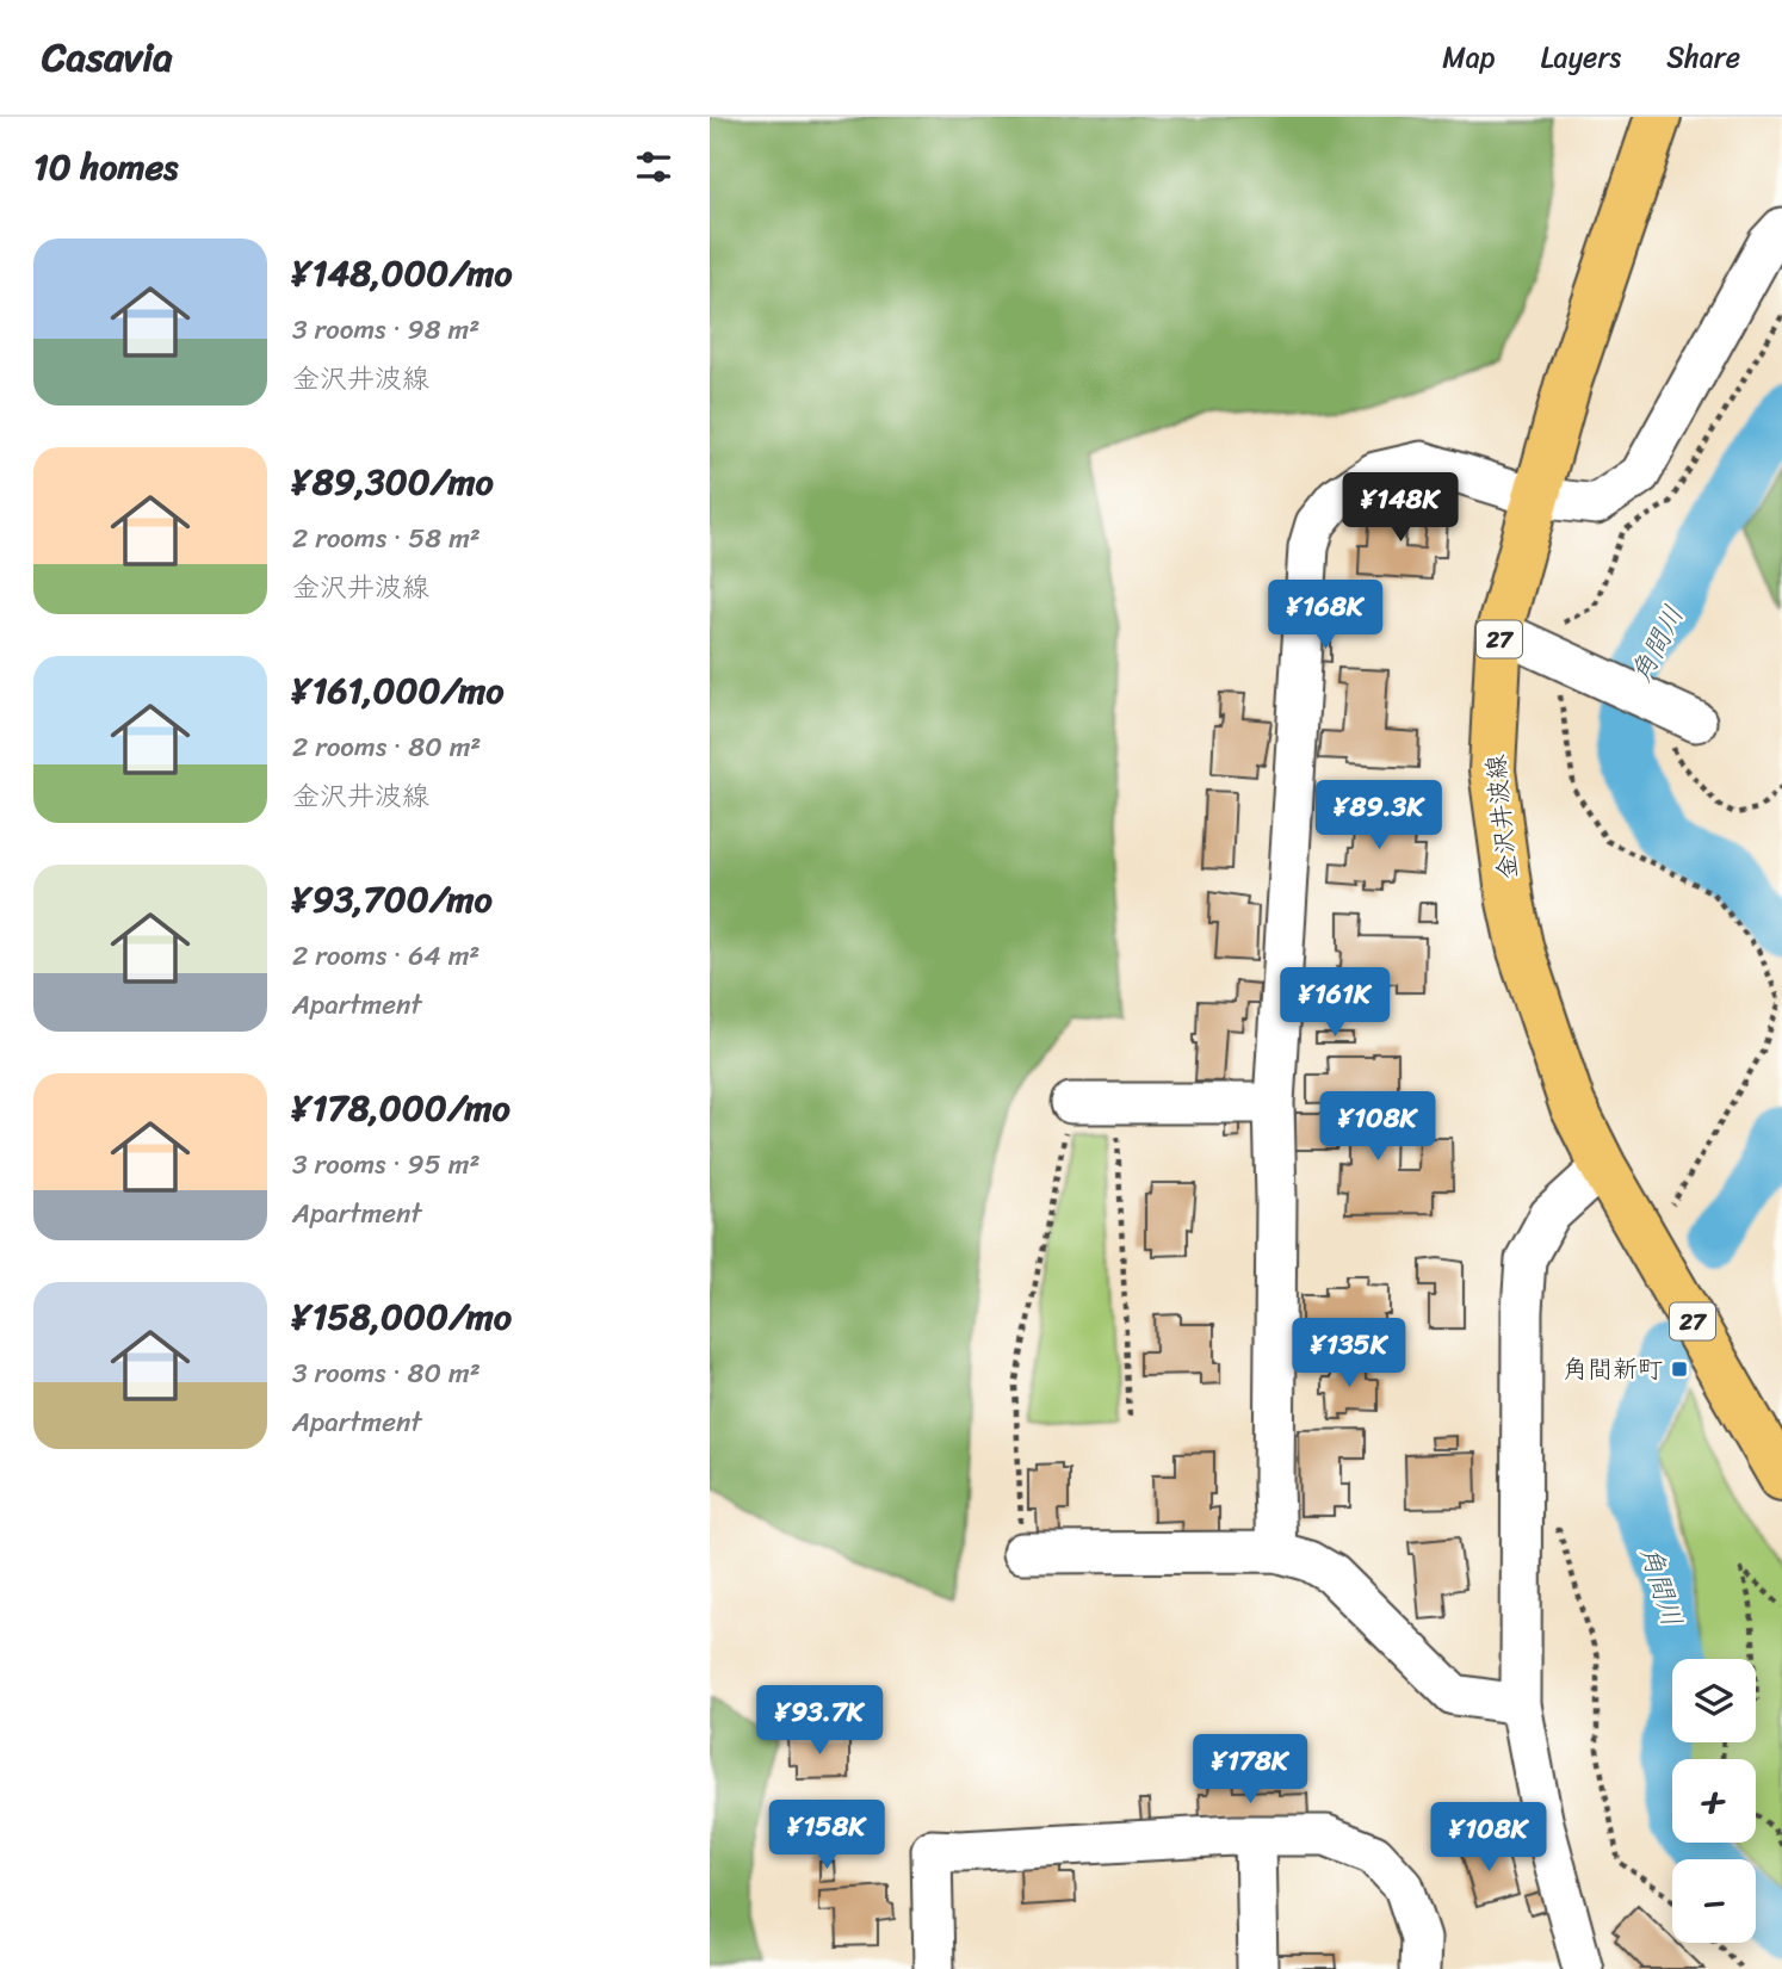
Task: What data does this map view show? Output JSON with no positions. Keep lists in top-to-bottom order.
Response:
{
  "streets": {
    "main road": ["27", "金沢井波線"]
  },
  "water": ["角間川"],
  "places": {
    "transit": ["角間新町"]
  },
  "page": {
    "header": "Casavia",
    "nav": ["Map", "Layers", "Share"],
    "heading": "10 homes",
    "list": [
      {
        "name": "¥148,000/mo",
        "note": "3 rooms · 98 m² · 金沢井波線"
      },
      {
        "name": "¥89,300/mo",
        "note": "2 rooms · 58 m² · 金沢井波線"
      },
      {
        "name": "¥161,000/mo",
        "note": "2 rooms · 80 m² · 金沢井波線"
      },
      {
        "name": "¥93,700/mo",
        "note": "2 rooms · 64 m² · Apartment"
      },
      {
        "name": "¥178,000/mo",
        "note": "3 rooms · 95 m² · Apartment"
      },
      {
        "name": "¥158,000/mo",
        "note": "3 rooms · 80 m² · Apartment"
      }
    ],
    "price": [
      "¥148K",
      "¥168K",
      "¥89.3K",
      "¥161K",
      "¥108K",
      "¥135K",
      "¥93.7K",
      "¥178K",
      "¥158K",
      "¥108K"
    ],
    "map_buttons": ["+", "−"]
  }
}
